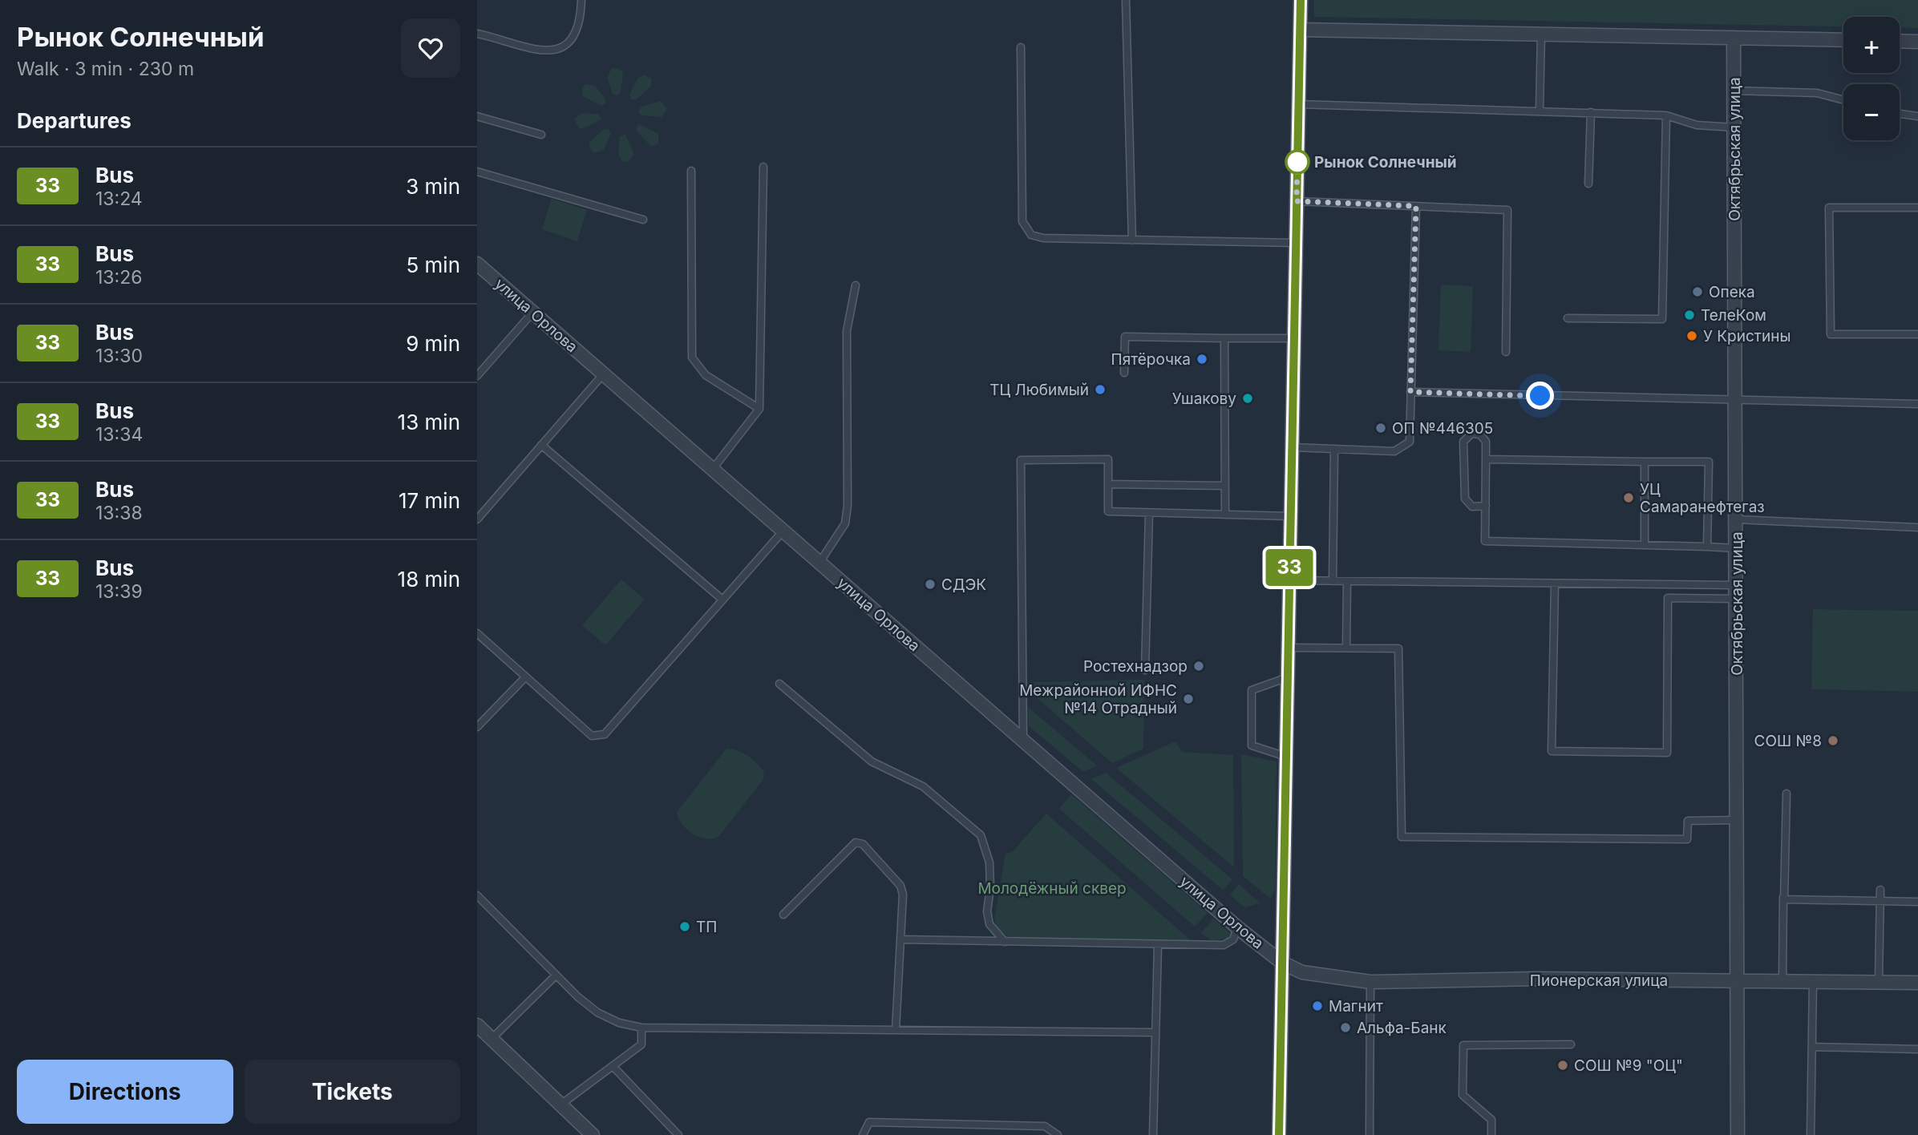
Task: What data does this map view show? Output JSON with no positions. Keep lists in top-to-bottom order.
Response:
{
  "streets": {
    "street": ["Октябрьская улица", "улица Орлова", "Пионерская улица"]
  },
  "crossings": [
    ["Октябрьская улица", "Пионерская улица"],
    ["улица Орлова", "Пионерская улица"]
  ],
  "parks": ["Молодёжный сквер"],
  "places": [
    "Рынок Солнечный",
    "Опека",
    "ТелеКом",
    "У Кристины",
    "Пятёрочка",
    "ТЦ Любимый",
    "Ушакову",
    "ОП №446305",
    "УЦ Самаранефтегаз",
    "СДЭК",
    "Ростехнадзор",
    "Межрайонной ИФНС №14 Отрадный",
    "СОШ №8",
    "ТП",
    "Магнит",
    "Альфа-Банк",
    "СОШ №9 \"ОЦ\""
  ],
  "lines": ["bus line 33"],
  "page": {
    "heading": [
      ["Рынок Солнечный", "Walk · 3 min · 230 m"],
      "Departures"
    ],
    "on_map": "33",
    "map_buttons": ["+", "−"],
    "list": [
      {
        "mark": "33",
        "name": "Bus",
        "note": "13:24",
        "value": "3 min"
      },
      {
        "mark": "33",
        "name": "Bus",
        "note": "13:26",
        "value": "5 min"
      },
      {
        "mark": "33",
        "name": "Bus",
        "note": "13:30",
        "value": "9 min"
      },
      {
        "mark": "33",
        "name": "Bus",
        "note": "13:34",
        "value": "13 min"
      },
      {
        "mark": "33",
        "name": "Bus",
        "note": "13:38",
        "value": "17 min"
      },
      {
        "mark": "33",
        "name": "Bus",
        "note": "13:39",
        "value": "18 min"
      }
    ],
    "buttons": ["Directions", "Tickets"]
  }
}
